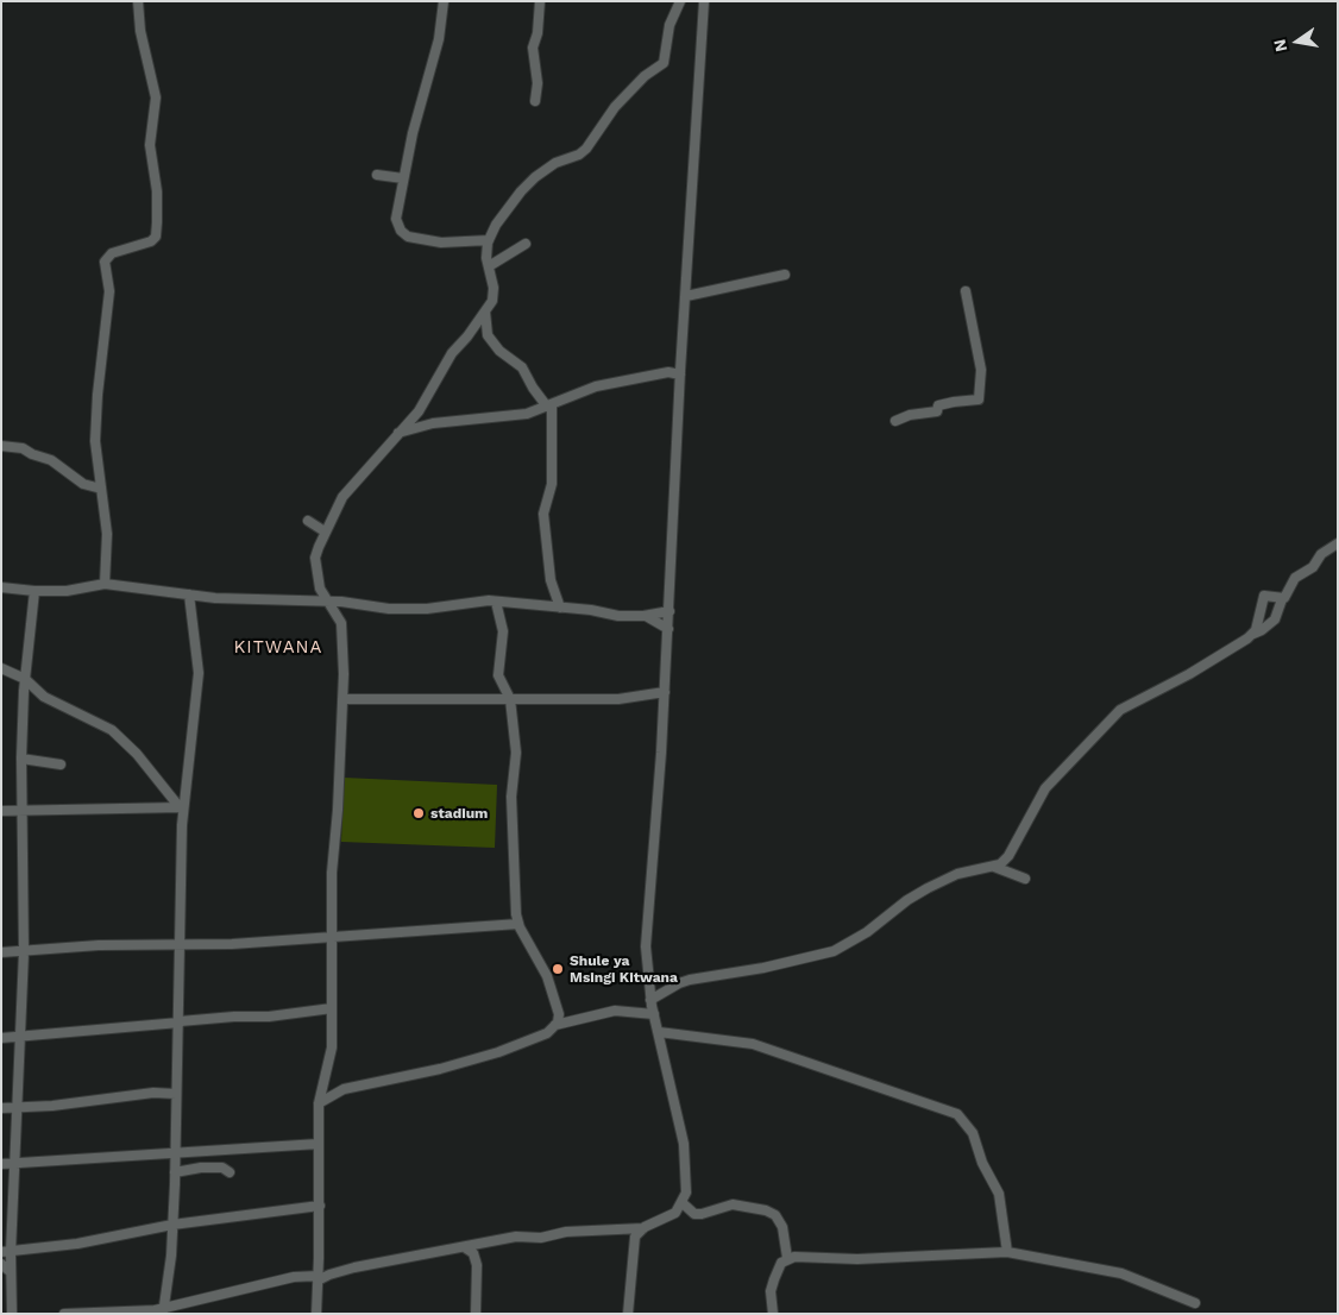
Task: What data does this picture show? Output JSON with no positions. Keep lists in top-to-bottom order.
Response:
{
  "districts": ["KITWANA"],
  "places": ["stadium", "Shule ya Msingi Kitwana"],
  "north": "left"
}
